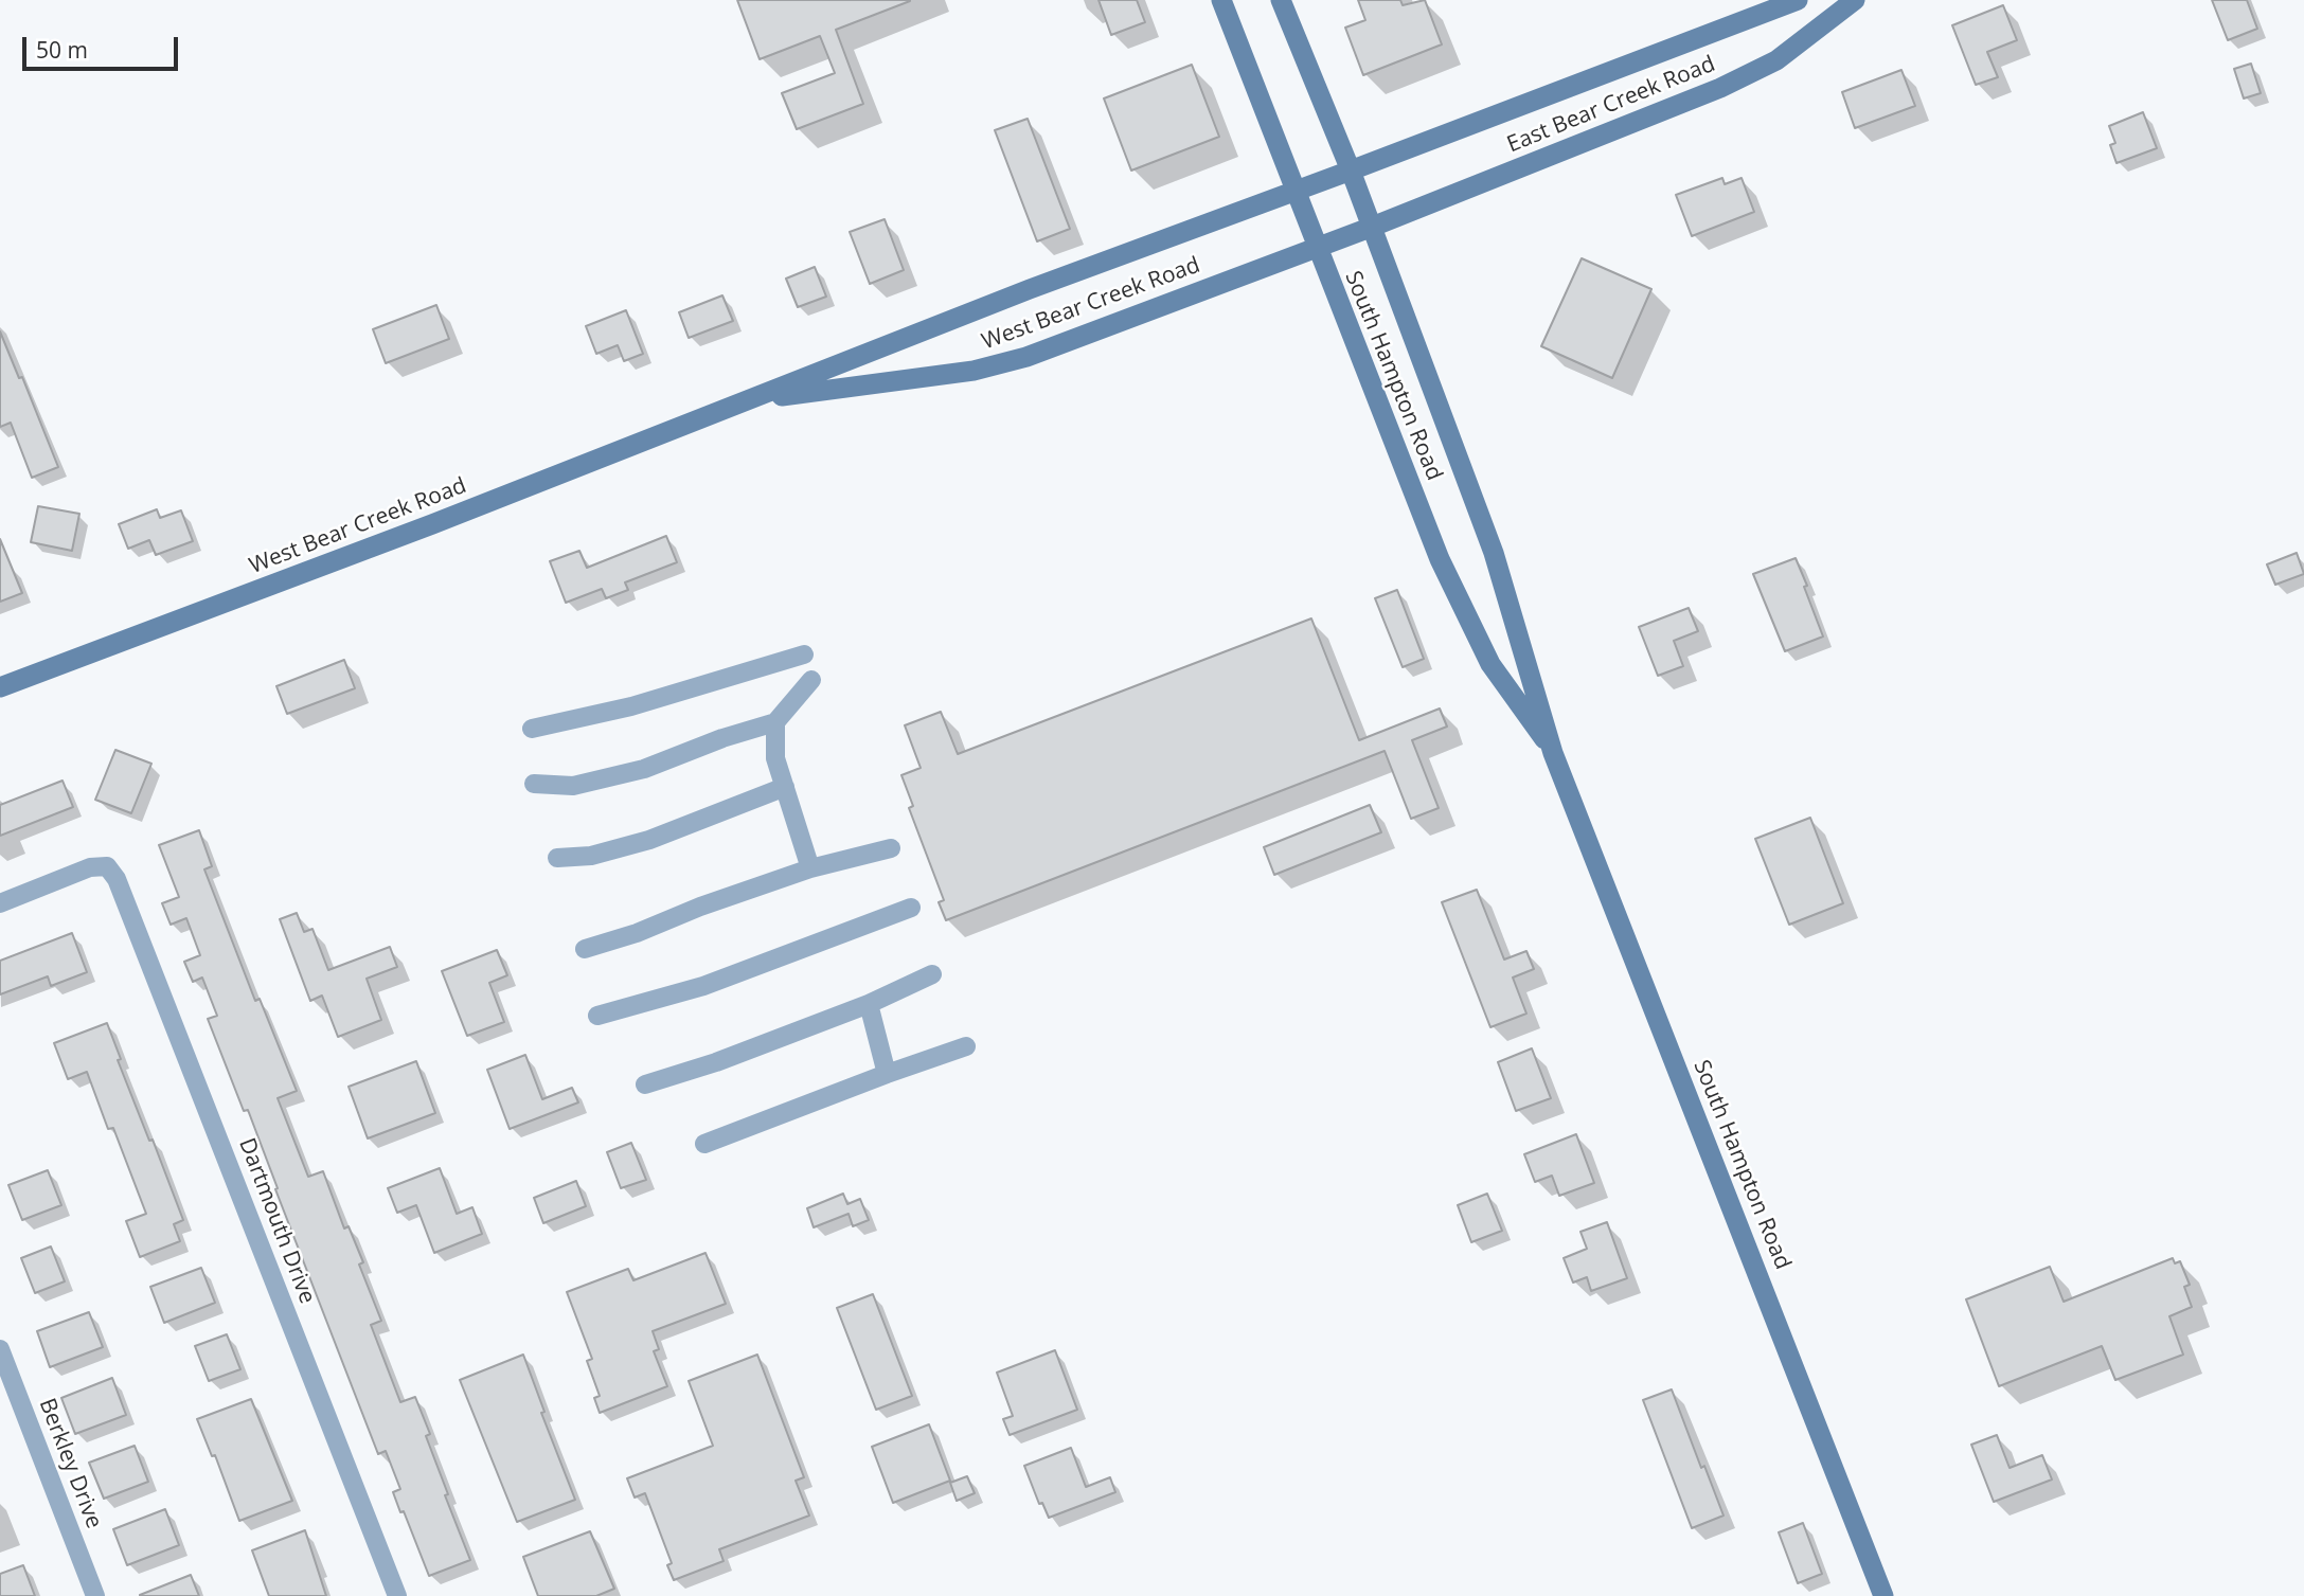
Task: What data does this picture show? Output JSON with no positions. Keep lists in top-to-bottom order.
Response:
{
  "streets": {
    "main road": ["East Bear Creek Road", "West Bear Creek Road", "South Hampton Road"],
    "street": ["Dartmouth Drive", "Berkley Drive"]
  },
  "crossings": [
    ["East Bear Creek Road", "West Bear Creek Road"],
    ["East Bear Creek Road", "South Hampton Road"],
    ["West Bear Creek Road", "South Hampton Road"]
  ],
  "scale_bar": "50 m"
}
